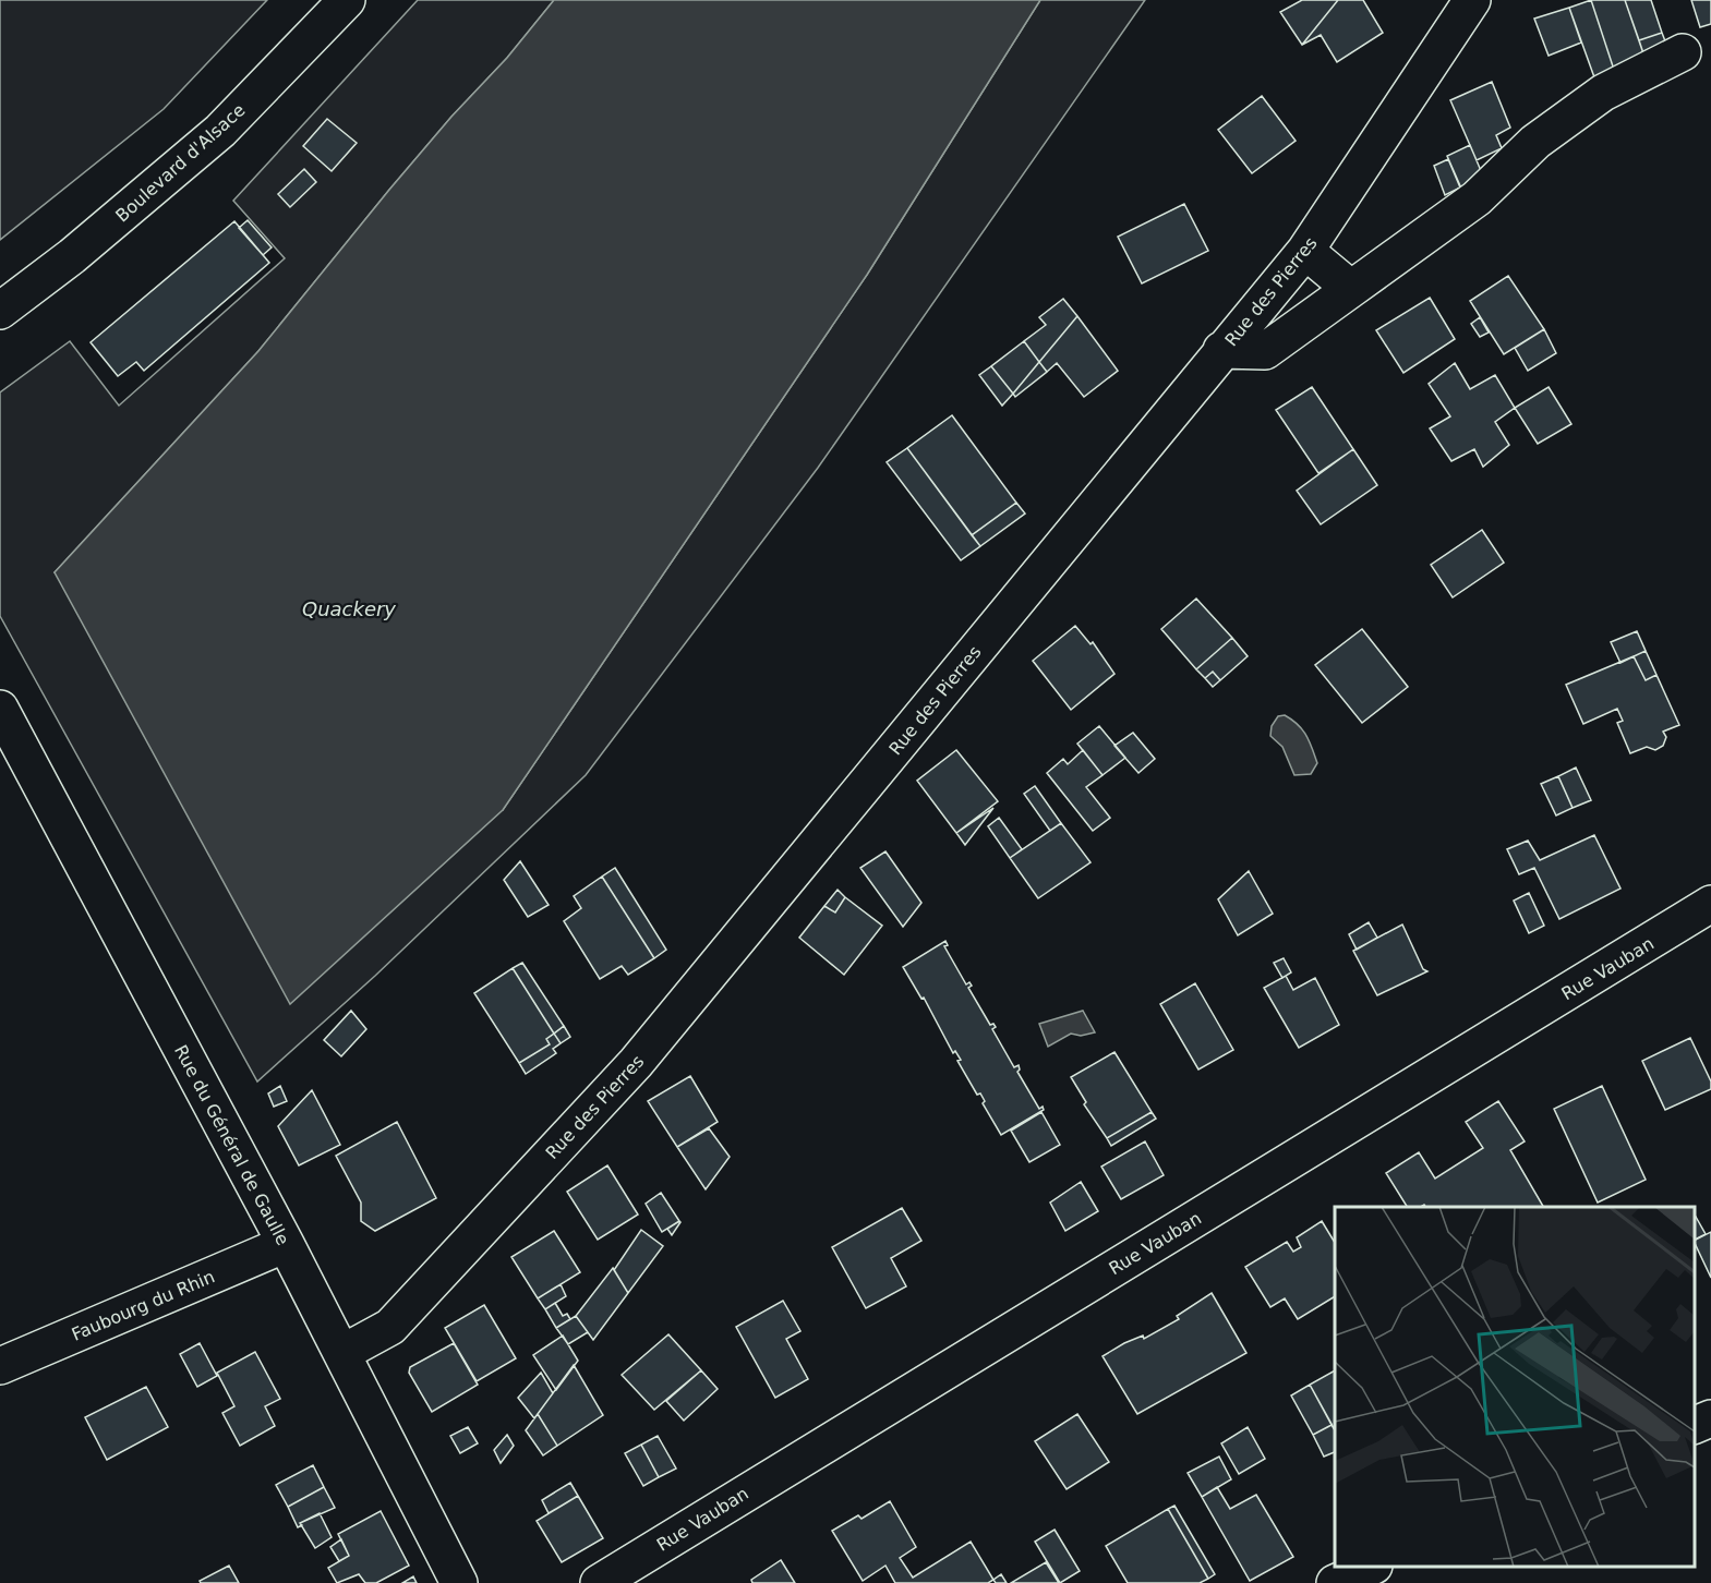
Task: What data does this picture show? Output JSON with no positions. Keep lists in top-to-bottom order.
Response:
{
  "streets": {
    "street": [
      "Boulevard d'Alsace",
      "Rue des Pierres",
      "Rue Vauban",
      "Rue du Général de Gaulle",
      "Faubourg du Rhin"
    ]
  },
  "crossings": [
    ["Rue des Pierres", "Rue du Général de Gaulle"],
    ["Rue du Général de Gaulle", "Faubourg du Rhin"]
  ],
  "water": ["Quackery"]
}
